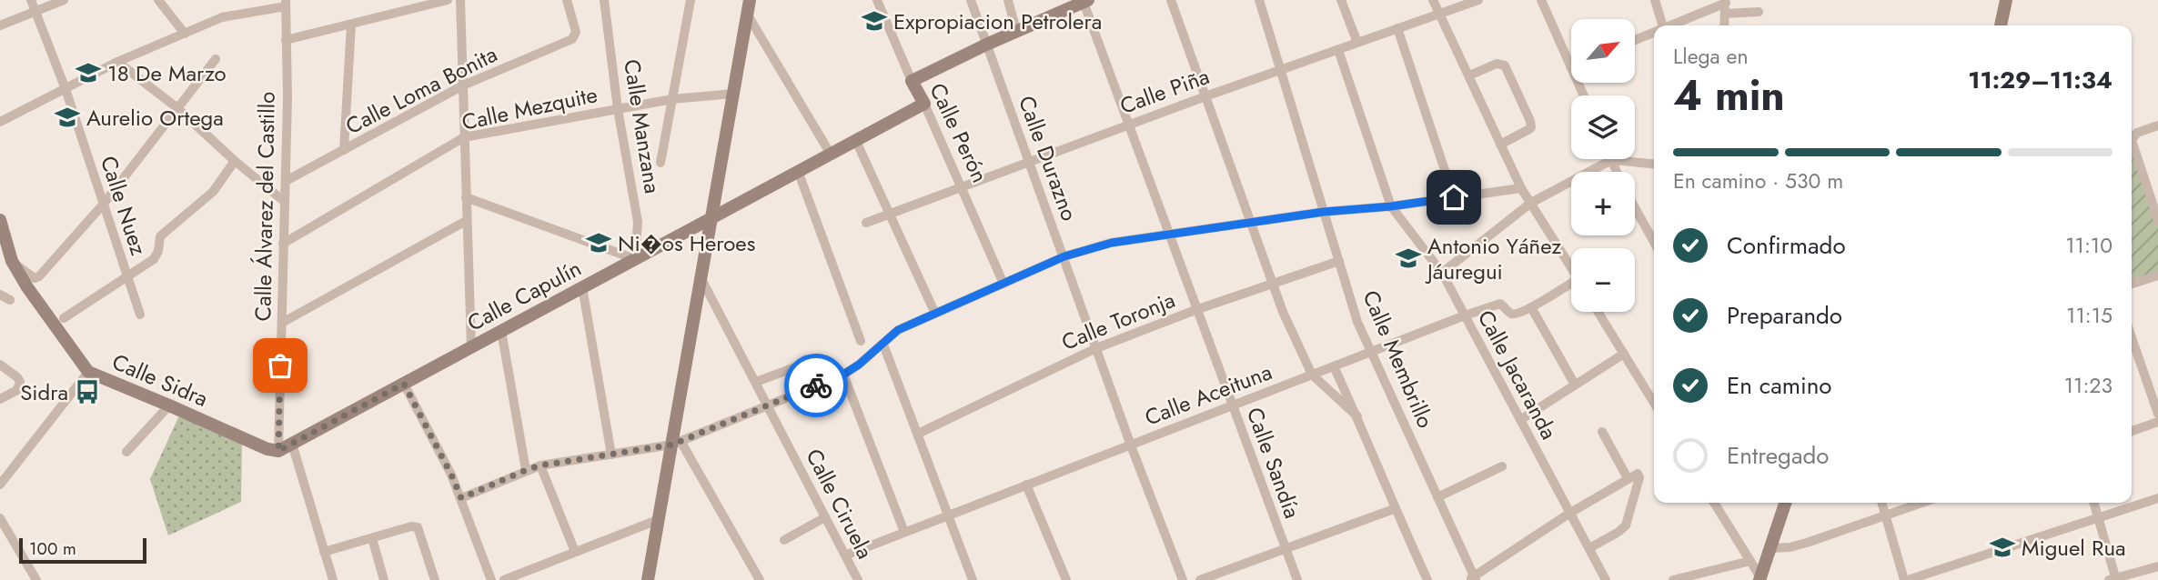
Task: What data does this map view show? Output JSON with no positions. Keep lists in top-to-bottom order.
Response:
{
  "streets": {
    "street": [
      "Calle Loma Bonita",
      "Calle Piña",
      "Calle Mezquite",
      "Calle Manzana",
      "Calle Perón",
      "Calle Durazno",
      "Calle Nuez",
      "Calle Álvarez del Castillo",
      "Calle Capulín",
      "Calle Toronja",
      "Calle Membrillo",
      "Calle Jacaranda",
      "Calle Sidra",
      "Calle Aceituna",
      "Calle Sandía",
      "Calle Ciruela"
    ]
  },
  "crossings": [
    ["Calle Loma Bonita", "Calle Álvarez del Castillo"],
    ["Calle Piña", "Calle Perón"],
    ["Calle Piña", "Calle Durazno"],
    ["Calle Piña", "Calle Membrillo"],
    ["Calle Piña", "Calle Jacaranda"],
    ["Calle Piña", "Calle Sandía"],
    ["Calle Mezquite", "Calle Manzana"],
    ["Calle Mezquite", "Calle Álvarez del Castillo"],
    ["Calle Manzana", "Calle Capulín"],
    ["Calle Perón", "Calle Capulín"],
    ["Calle Durazno", "Calle Toronja"],
    ["Calle Durazno", "Calle Aceituna"],
    ["Calle Álvarez del Castillo", "Calle Capulín"],
    ["Calle Álvarez del Castillo", "Calle Sidra"],
    ["Calle Capulín", "Calle Sidra"],
    ["Calle Toronja", "Calle Membrillo"],
    ["Calle Toronja", "Calle Sandía"],
    ["Calle Membrillo", "Calle Aceituna"],
    ["Calle Jacaranda", "Calle Aceituna"],
    ["Calle Aceituna", "Calle Sandía"],
    ["Calle Aceituna", "Calle Ciruela"]
  ],
  "places": {
    "school or university": [
      "Expropiacion Petrolera",
      "18 De Marzo",
      "Aurelio Ortega",
      "Ni�os Heroes",
      "Antonio Yáñez Jáuregui",
      "Miguel Rua"
    ],
    "bus stop": ["Sidra"]
  },
  "scale_bar": "100 m",
  "north": "top right",
  "page": {
    "map_buttons": ["+", "−"],
    "heading": ["4 min", "Llega en", "11:29–11:34"],
    "bar": "En camino · 530 m",
    "list": [
      ["Confirmado", "11:10"],
      ["Preparando", "11:15"],
      ["En camino", "11:23"],
      "Entregado"
    ],
    "scale": "100 m"
  }
}
